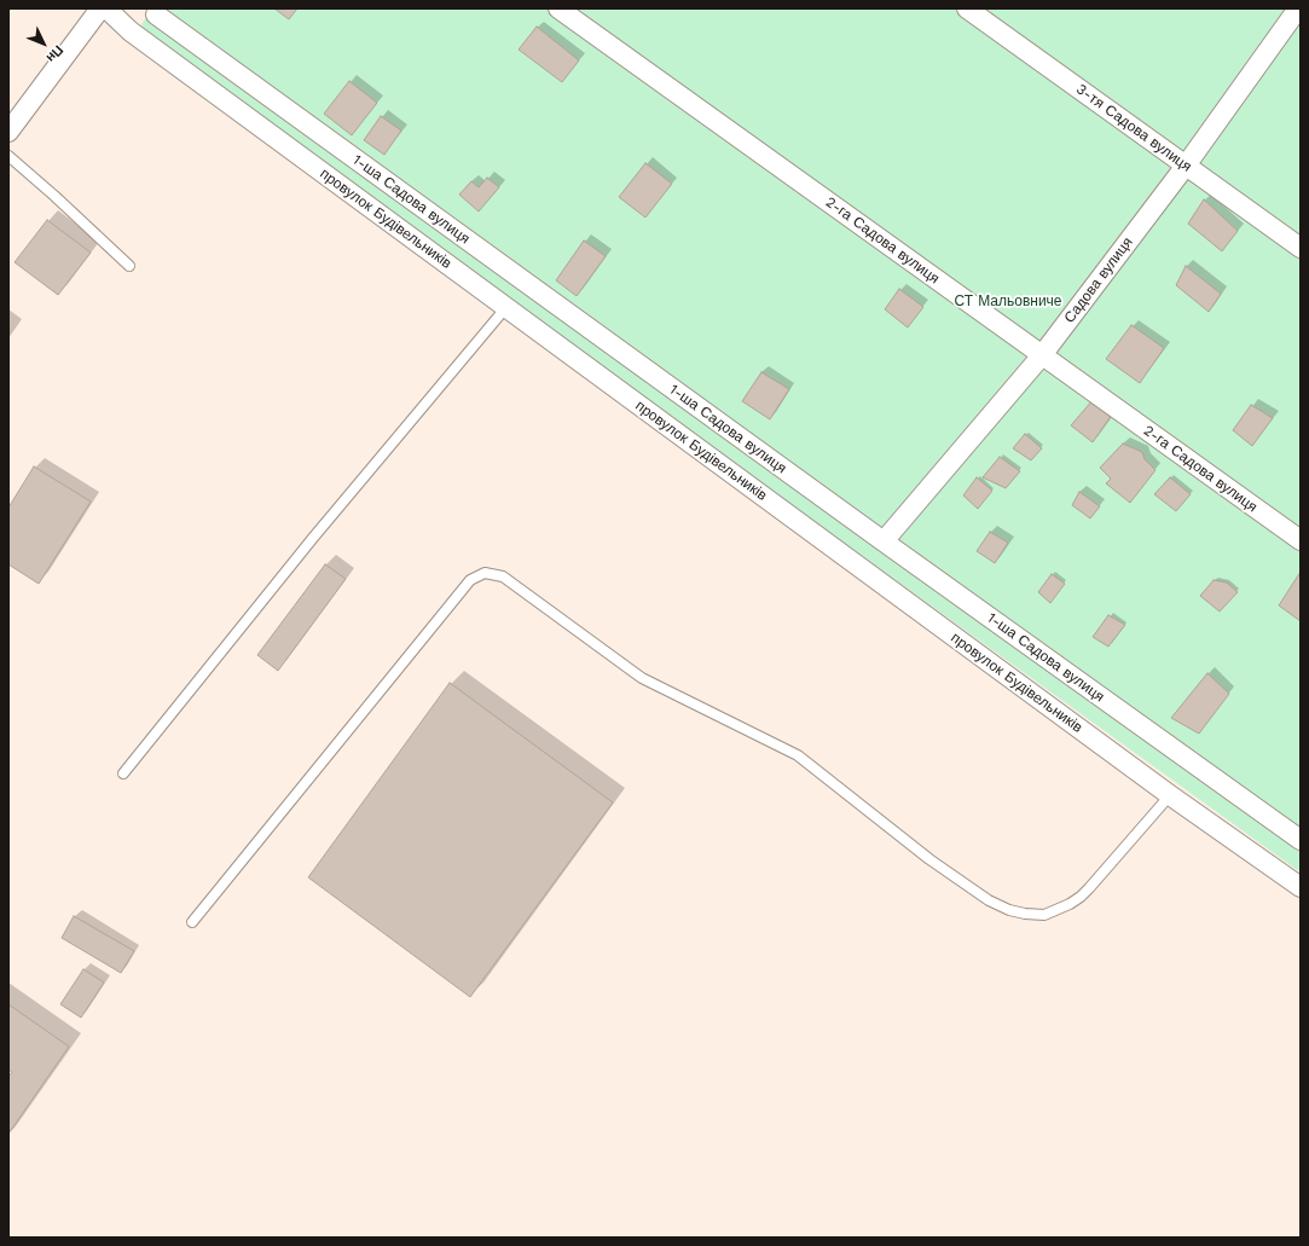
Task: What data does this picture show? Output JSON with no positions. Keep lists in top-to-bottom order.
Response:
{
  "streets": {
    "street": [
      "3-тя Садова вулиця",
      "1-ша Садова вулиця",
      "провулок Будівельників",
      "2-га Садова вулиця",
      "Садова вулиця"
    ]
  },
  "crossings": [
    ["3-тя Садова вулиця", "Садова вулиця"],
    ["1-ша Садова вулиця", "Садова вулиця"],
    ["2-га Садова вулиця", "Садова вулиця"]
  ],
  "parks": ["СТ Мальовниче"],
  "north": "bottom right"
}
